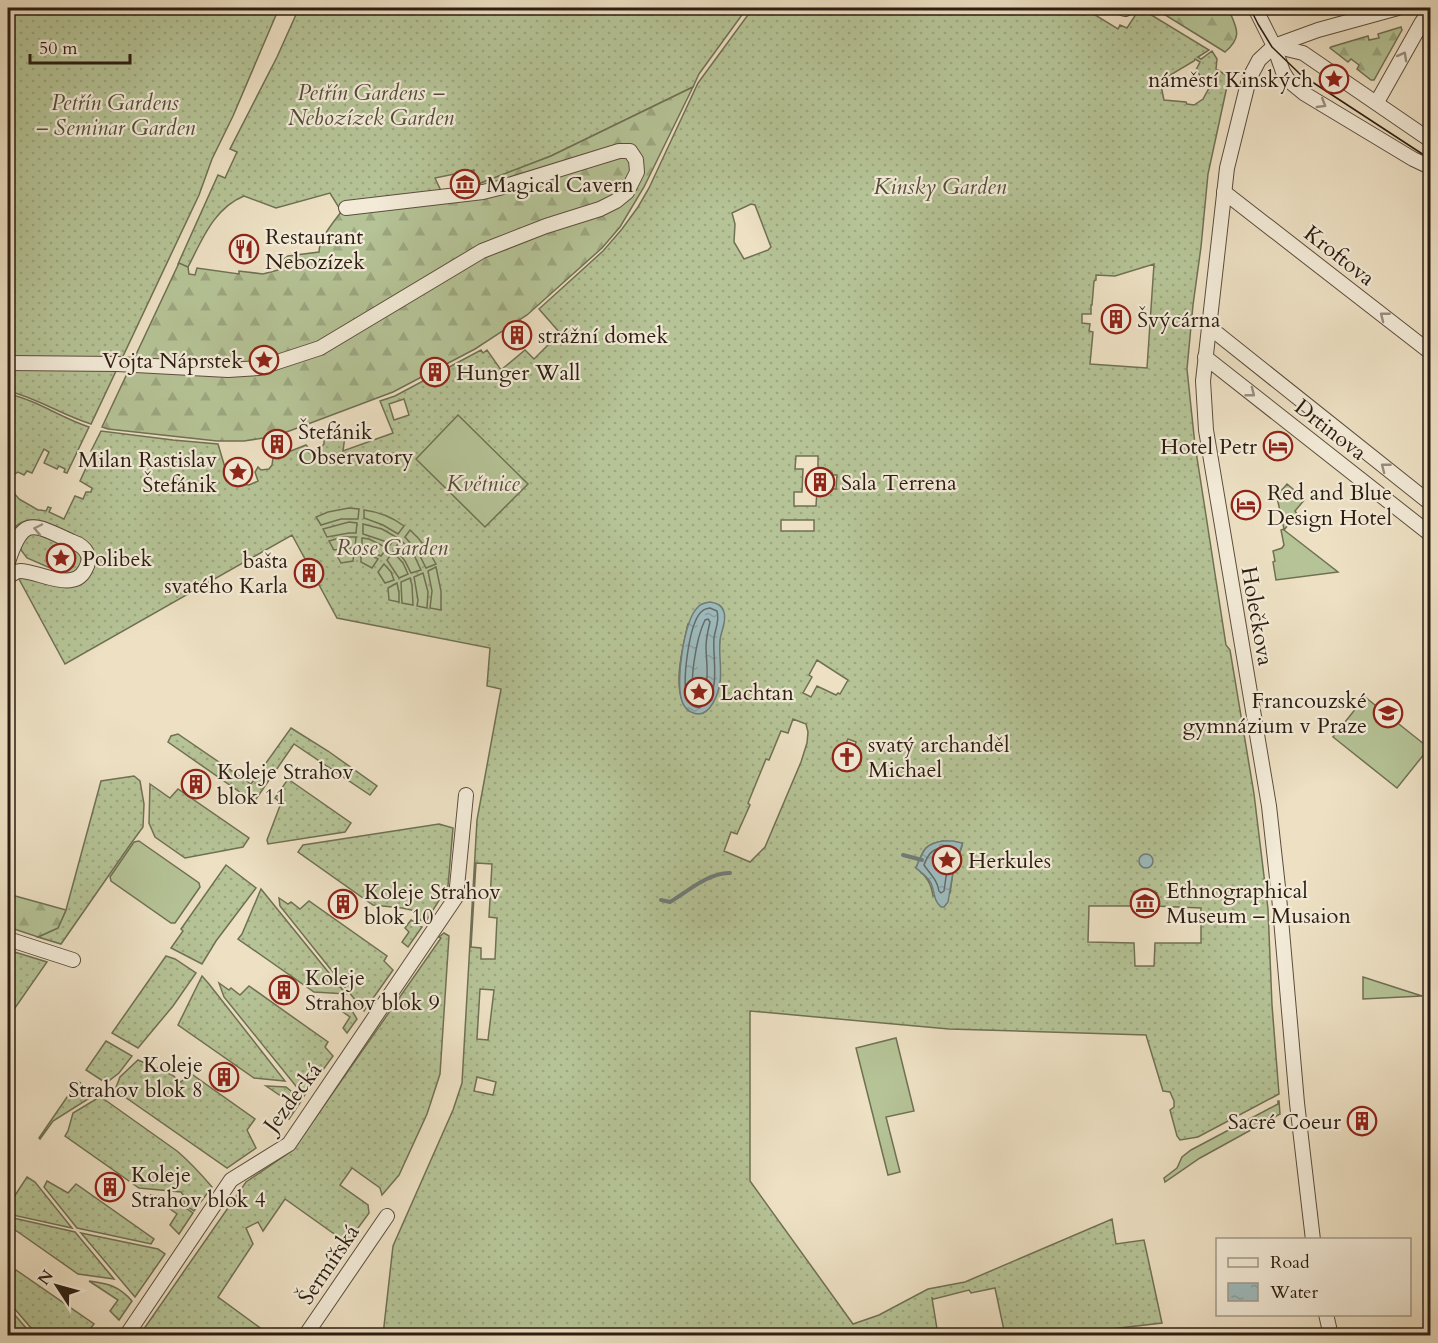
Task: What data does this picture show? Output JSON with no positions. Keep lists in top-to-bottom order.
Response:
{
  "streets": {
    "street": [
      "Kroftova",
      "Drtinova",
      "Holečkova",
      "Jezdecká",
      "Šermířská"
    ]
  },
  "crossings": [
    ["Kroftova", "Holečkova"],
    ["Drtinova", "Holečkova"]
  ],
  "one_way": ["Kroftova"],
  "parks": [
    "Petřín Gardens – Nebozízek Garden",
    "Petřín Gardens – Seminar Garden",
    "Kinsky Garden",
    "Květnice",
    "Rose Garden"
  ],
  "places": {
    "place": [
      "náměstí Kinských",
      "Vojta Náprstek",
      "Milan Rastislav Štefánik",
      "Polibek",
      "Lachtan",
      "Herkules"
    ],
    "museum": ["Magical Cavern", "Ethnographical Museum – Musaion"],
    "restaurant": ["Restaurant Nebozízek"],
    "building": [
      "Švýcárna",
      "strážní domek",
      "Hunger Wall",
      "Štefánik Observatory",
      "Sala Terrena",
      "bašta svatého Karla",
      "Koleje Strahov blok 11",
      "Koleje Strahov blok 10",
      "Koleje Strahov blok 9",
      "Koleje Strahov blok 8",
      "Sacré Coeur",
      "Koleje Strahov blok 4"
    ],
    "hotel": ["Hotel Petr", "Red and Blue Design Hotel"],
    "school or university": ["Francouzské gymnázium v Praze"],
    "church": ["svatý archanděl Michael"]
  },
  "legend": ["Road", "Water"],
  "scale_bar": "50 m",
  "north": "top left"
}
